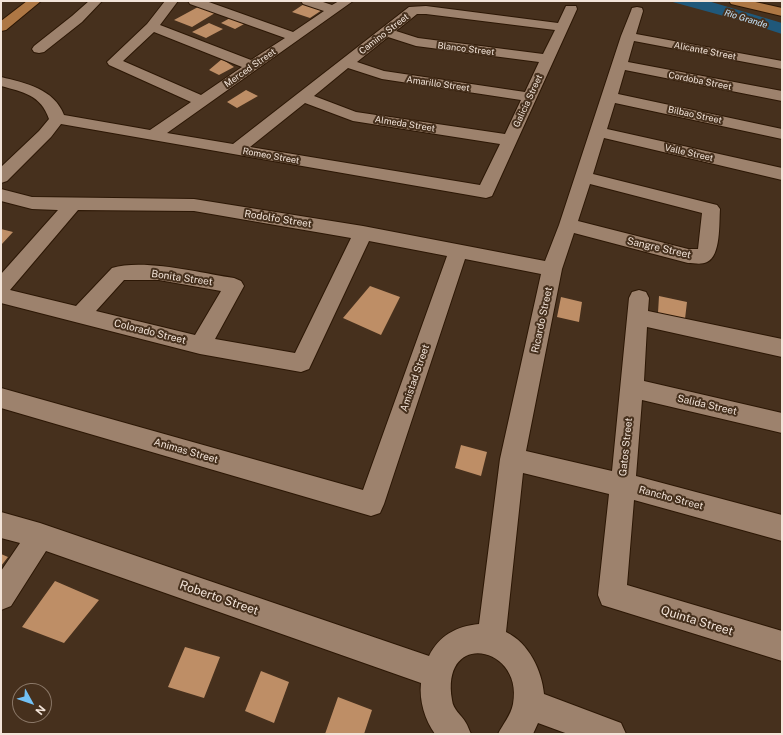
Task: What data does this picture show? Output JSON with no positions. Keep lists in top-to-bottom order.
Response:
{
  "streets": {
    "street": [
      "Camino Street",
      "Blanco Street",
      "Alicante Street",
      "Merced Street",
      "Cordoba Street",
      "Amarillo Street",
      "Galicia Street",
      "Bilbao Street",
      "Almeda Street",
      "Valle Street",
      "Romeo Street",
      "Rodolfo Street",
      "Sangre Street",
      "Bonita Street",
      "Ricardo Street",
      "Colorado Street",
      "Amistad Street",
      "Salida Street",
      "Gatos Street",
      "Animas Street",
      "Rancho Street",
      "Roberto Street",
      "Quinta Street"
    ]
  },
  "crossings": [
    ["Camino Street", "Blanco Street"],
    ["Camino Street", "Amarillo Street"],
    ["Camino Street", "Galicia Street"],
    ["Camino Street", "Almeda Street"],
    ["Camino Street", "Romeo Street"],
    ["Blanco Street", "Galicia Street"],
    ["Alicante Street", "Ricardo Street"],
    ["Merced Street", "Romeo Street"],
    ["Cordoba Street", "Ricardo Street"],
    ["Amarillo Street", "Galicia Street"],
    ["Galicia Street", "Almeda Street"],
    ["Galicia Street", "Romeo Street"],
    ["Bilbao Street", "Ricardo Street"],
    ["Valle Street", "Ricardo Street"],
    ["Rodolfo Street", "Ricardo Street"],
    ["Rodolfo Street", "Colorado Street"],
    ["Rodolfo Street", "Amistad Street"],
    ["Sangre Street", "Ricardo Street"],
    ["Bonita Street", "Colorado Street"],
    ["Ricardo Street", "Rancho Street"],
    ["Amistad Street", "Animas Street"],
    ["Salida Street", "Gatos Street"],
    ["Gatos Street", "Rancho Street"],
    ["Gatos Street", "Quinta Street"]
  ],
  "water": ["Rio Grande"],
  "north": "bottom right"
}
